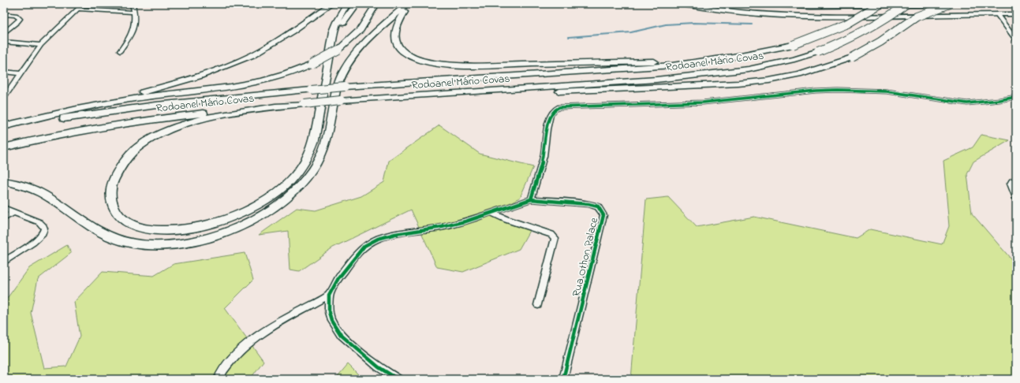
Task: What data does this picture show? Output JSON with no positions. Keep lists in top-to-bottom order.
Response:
{
  "streets": {
    "highway": ["Rodoanel Mário Covas"],
    "street": ["Rua Othon Palace"]
  }
}
